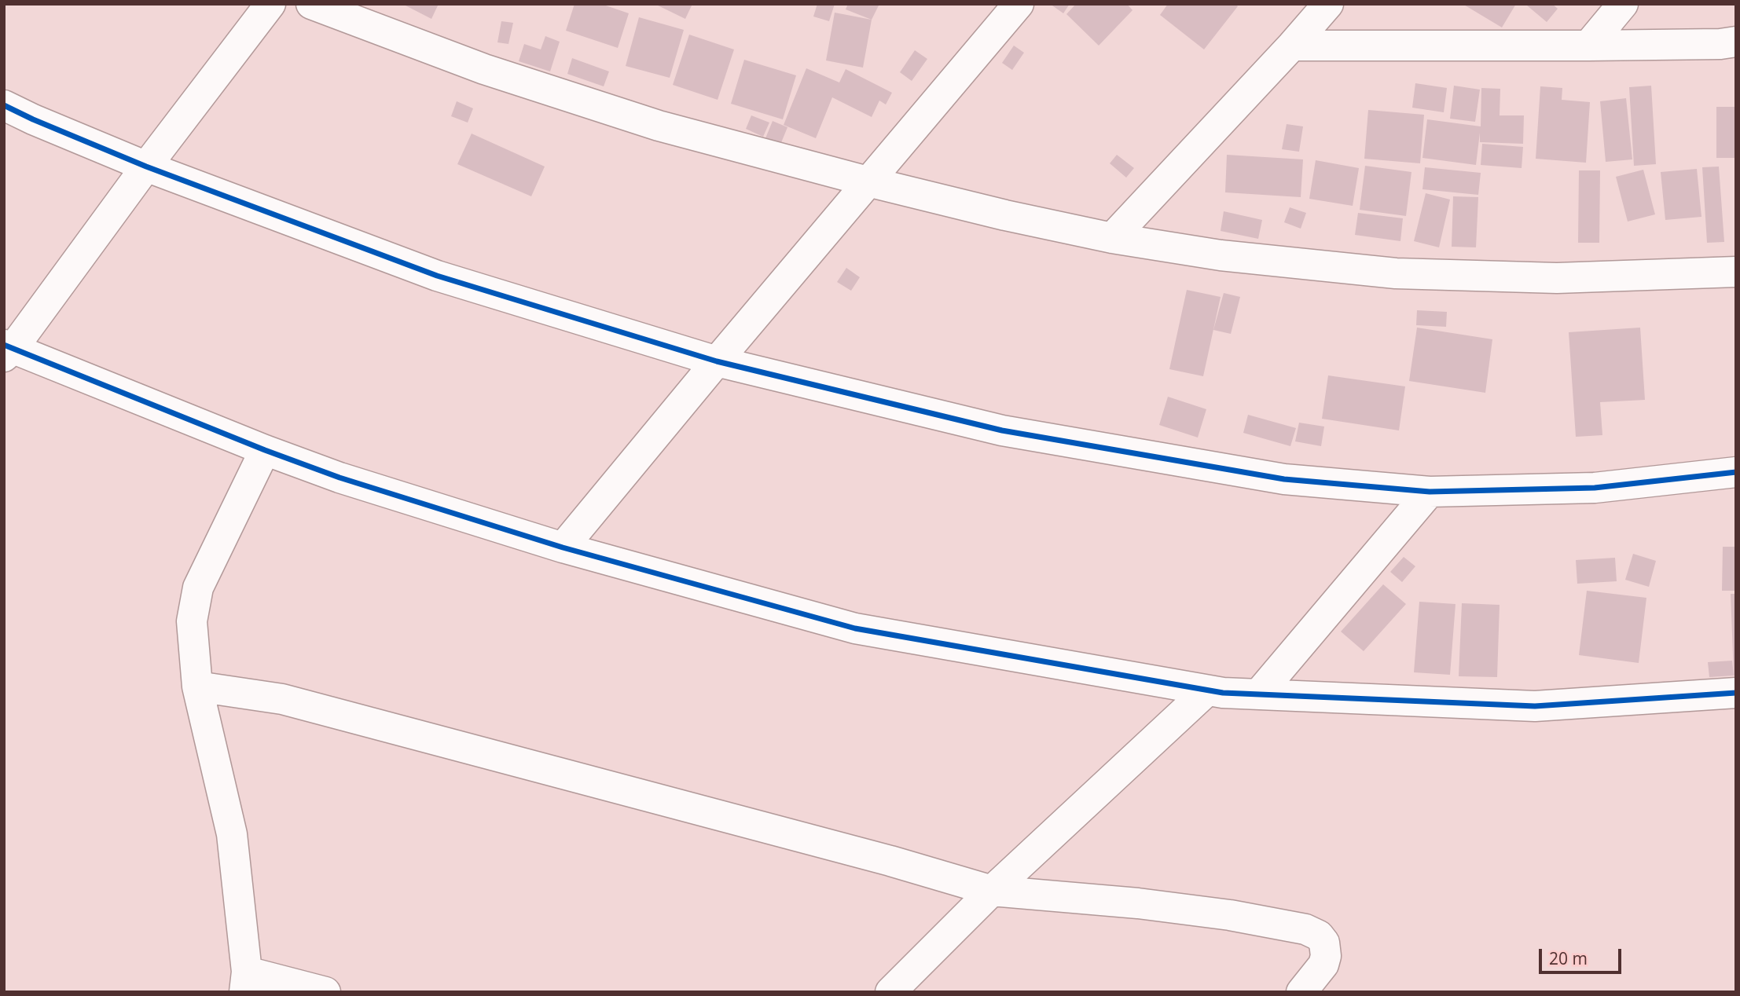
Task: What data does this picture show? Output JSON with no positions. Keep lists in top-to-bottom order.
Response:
{
  "scale_bar": "20 m"
}
